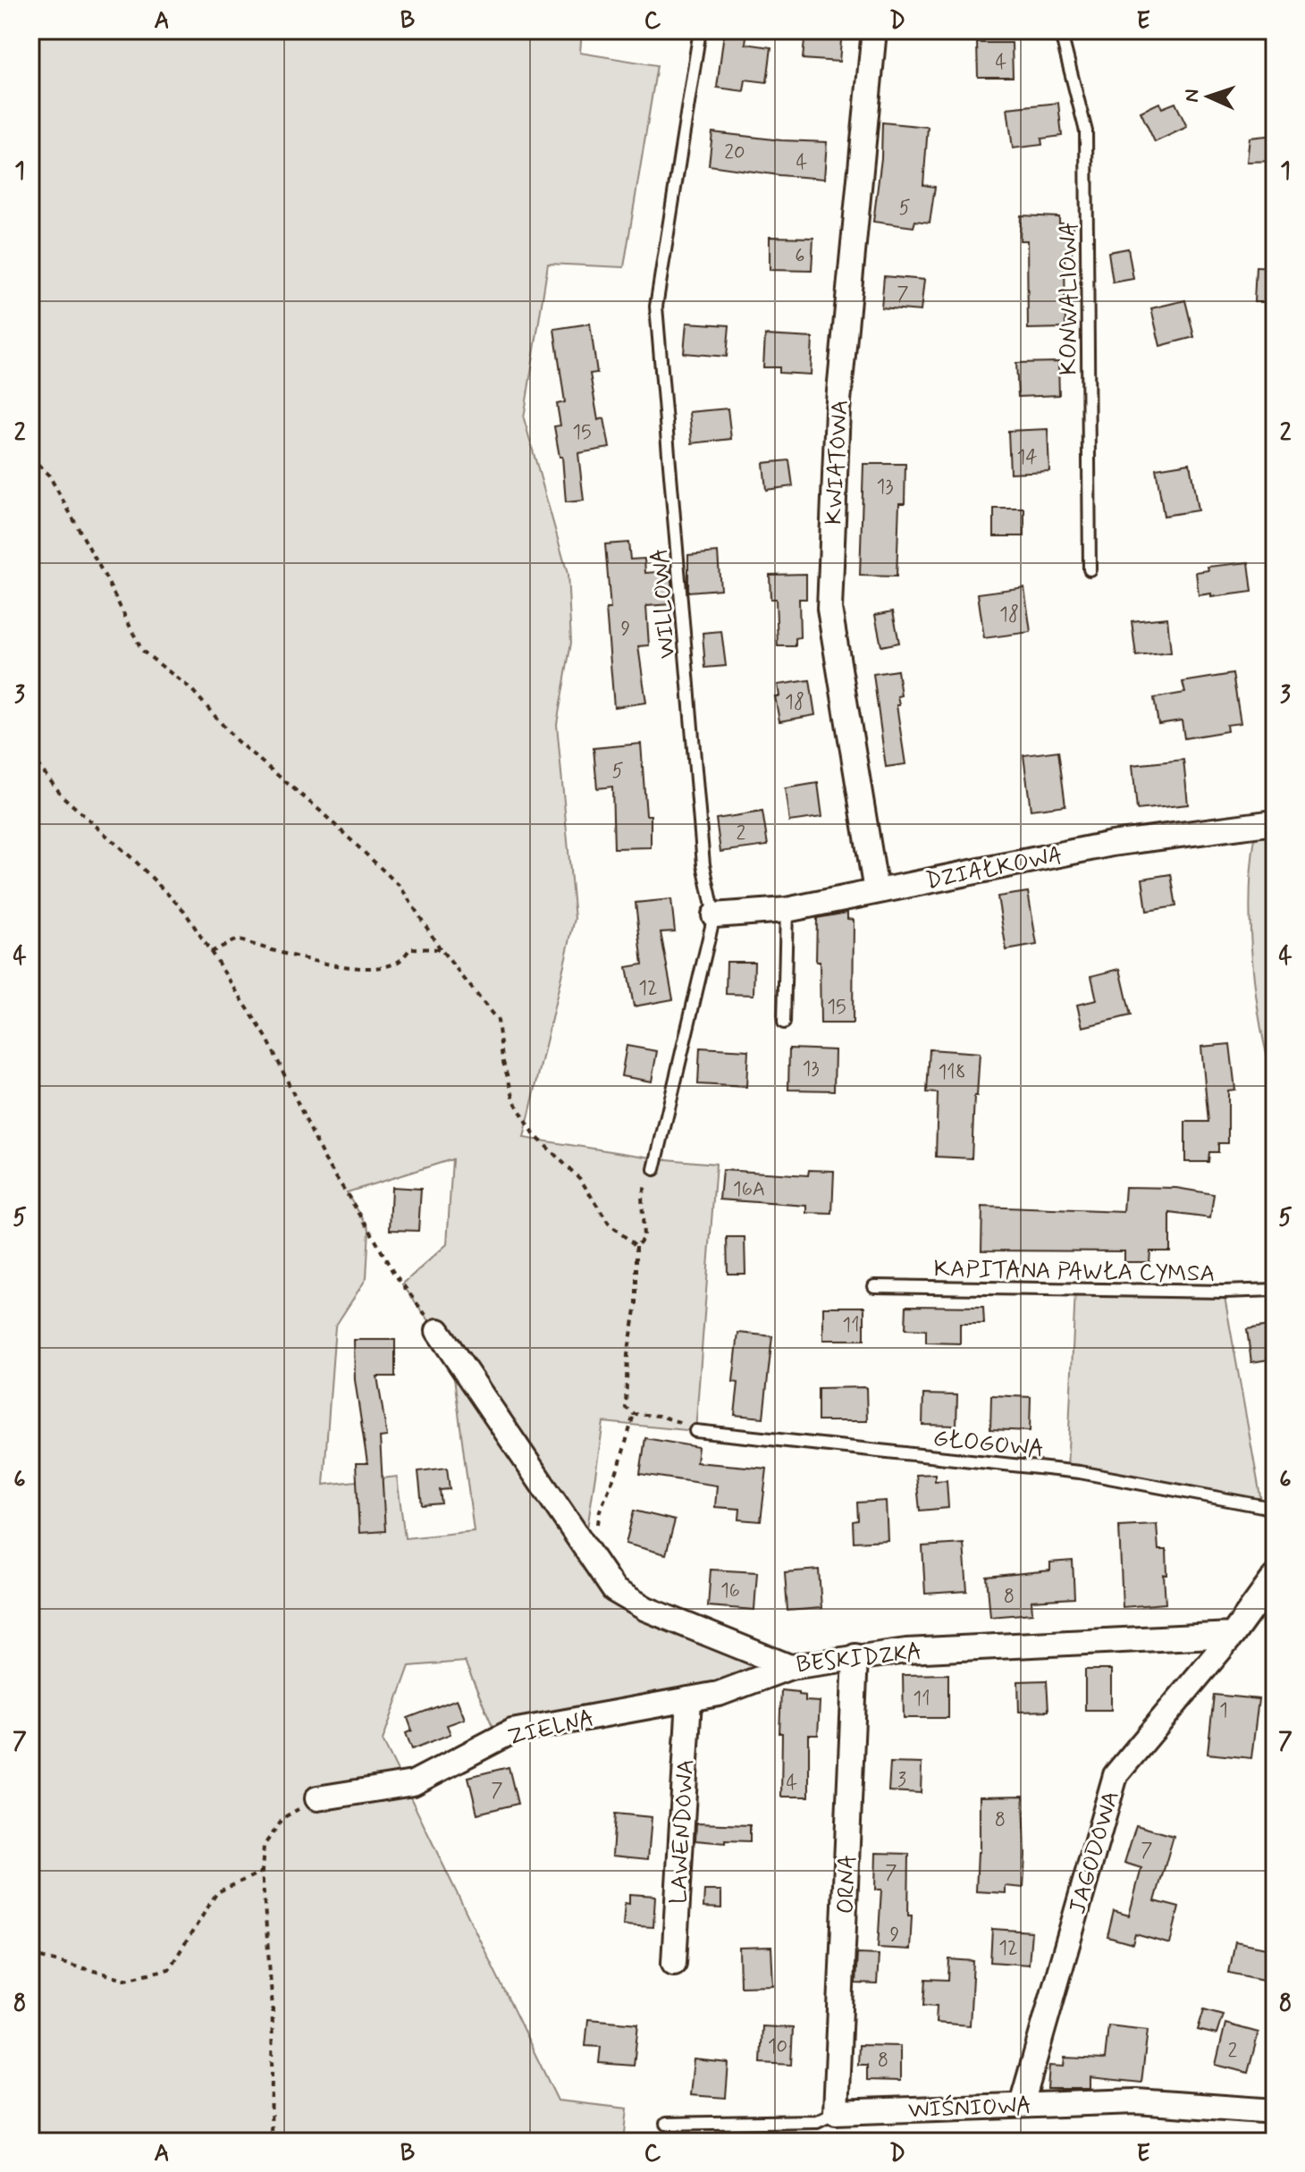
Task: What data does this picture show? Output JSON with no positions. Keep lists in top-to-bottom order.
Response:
{
  "streets": {
    "street": [
      "KWIATOWA",
      "DZIAŁKOWA",
      "BESKIDZKA",
      "ZIELNA",
      "LAWENDOWA",
      "JAGODOWA",
      "ORNA",
      "WIŚNIOWA"
    ],
    "lane": [
      "KONWALIOWA",
      "WILLOWA",
      "KAPITANA PAWŁA CYMSA",
      "GŁOGOWA"
    ]
  },
  "crossings": [
    ["KWIATOWA", "DZIAŁKOWA"],
    ["WILLOWA", "DZIAŁKOWA"],
    ["BESKIDZKA", "ZIELNA"],
    ["BESKIDZKA", "JAGODOWA"],
    ["BESKIDZKA", "ORNA"],
    ["ZIELNA", "LAWENDOWA"],
    ["JAGODOWA", "WIŚNIOWA"],
    ["ORNA", "WIŚNIOWA"]
  ],
  "house_numbers": [
    "4",
    "20",
    "4",
    "5",
    "6",
    "7",
    "15",
    "14",
    "13",
    "18",
    "9",
    "18",
    "5",
    "2",
    "12",
    "15",
    "13",
    "118",
    "16A",
    "11",
    "16",
    "8",
    "11",
    "1",
    "3",
    "4",
    "7",
    "8",
    "7",
    "7",
    "9",
    "12",
    "10",
    "2",
    "8"
  ],
  "north": "left",
  "grid": {
    "columns": [
      "A",
      "B",
      "C",
      "D",
      "E"
    ],
    "rows": [
      "1",
      "2",
      "3",
      "4",
      "5",
      "6",
      "7",
      "8"
    ]
  }
}
